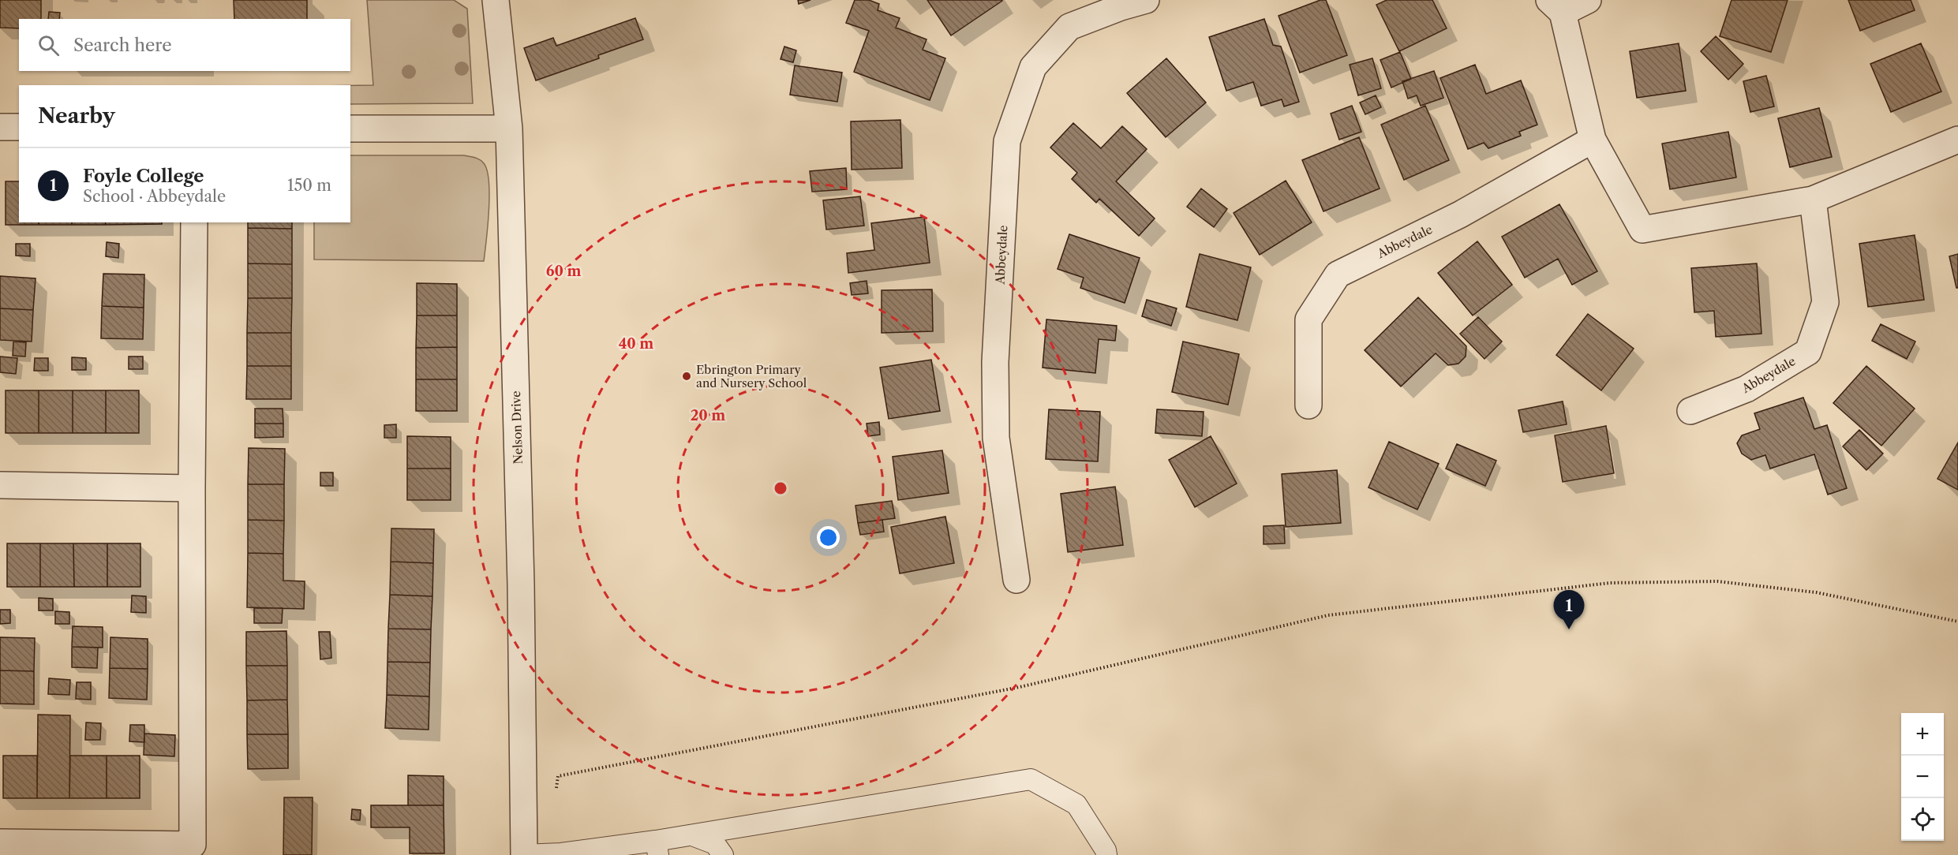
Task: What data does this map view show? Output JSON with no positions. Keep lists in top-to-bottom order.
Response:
{
  "streets": {
    "street": ["Abbeydale", "Nelson Drive"]
  },
  "places": ["Ebrington Primary and Nursery School"],
  "page": {
    "search": "Search here",
    "heading": "Nearby",
    "list": [
      {
        "mark": "1",
        "name": "Foyle College",
        "note": "School · Abbeydale",
        "value": "150 m"
      }
    ],
    "pins": "1",
    "map_buttons": ["+", "−"]
  },
  "rings": ["60 m", "40 m", "20 m"]
}
